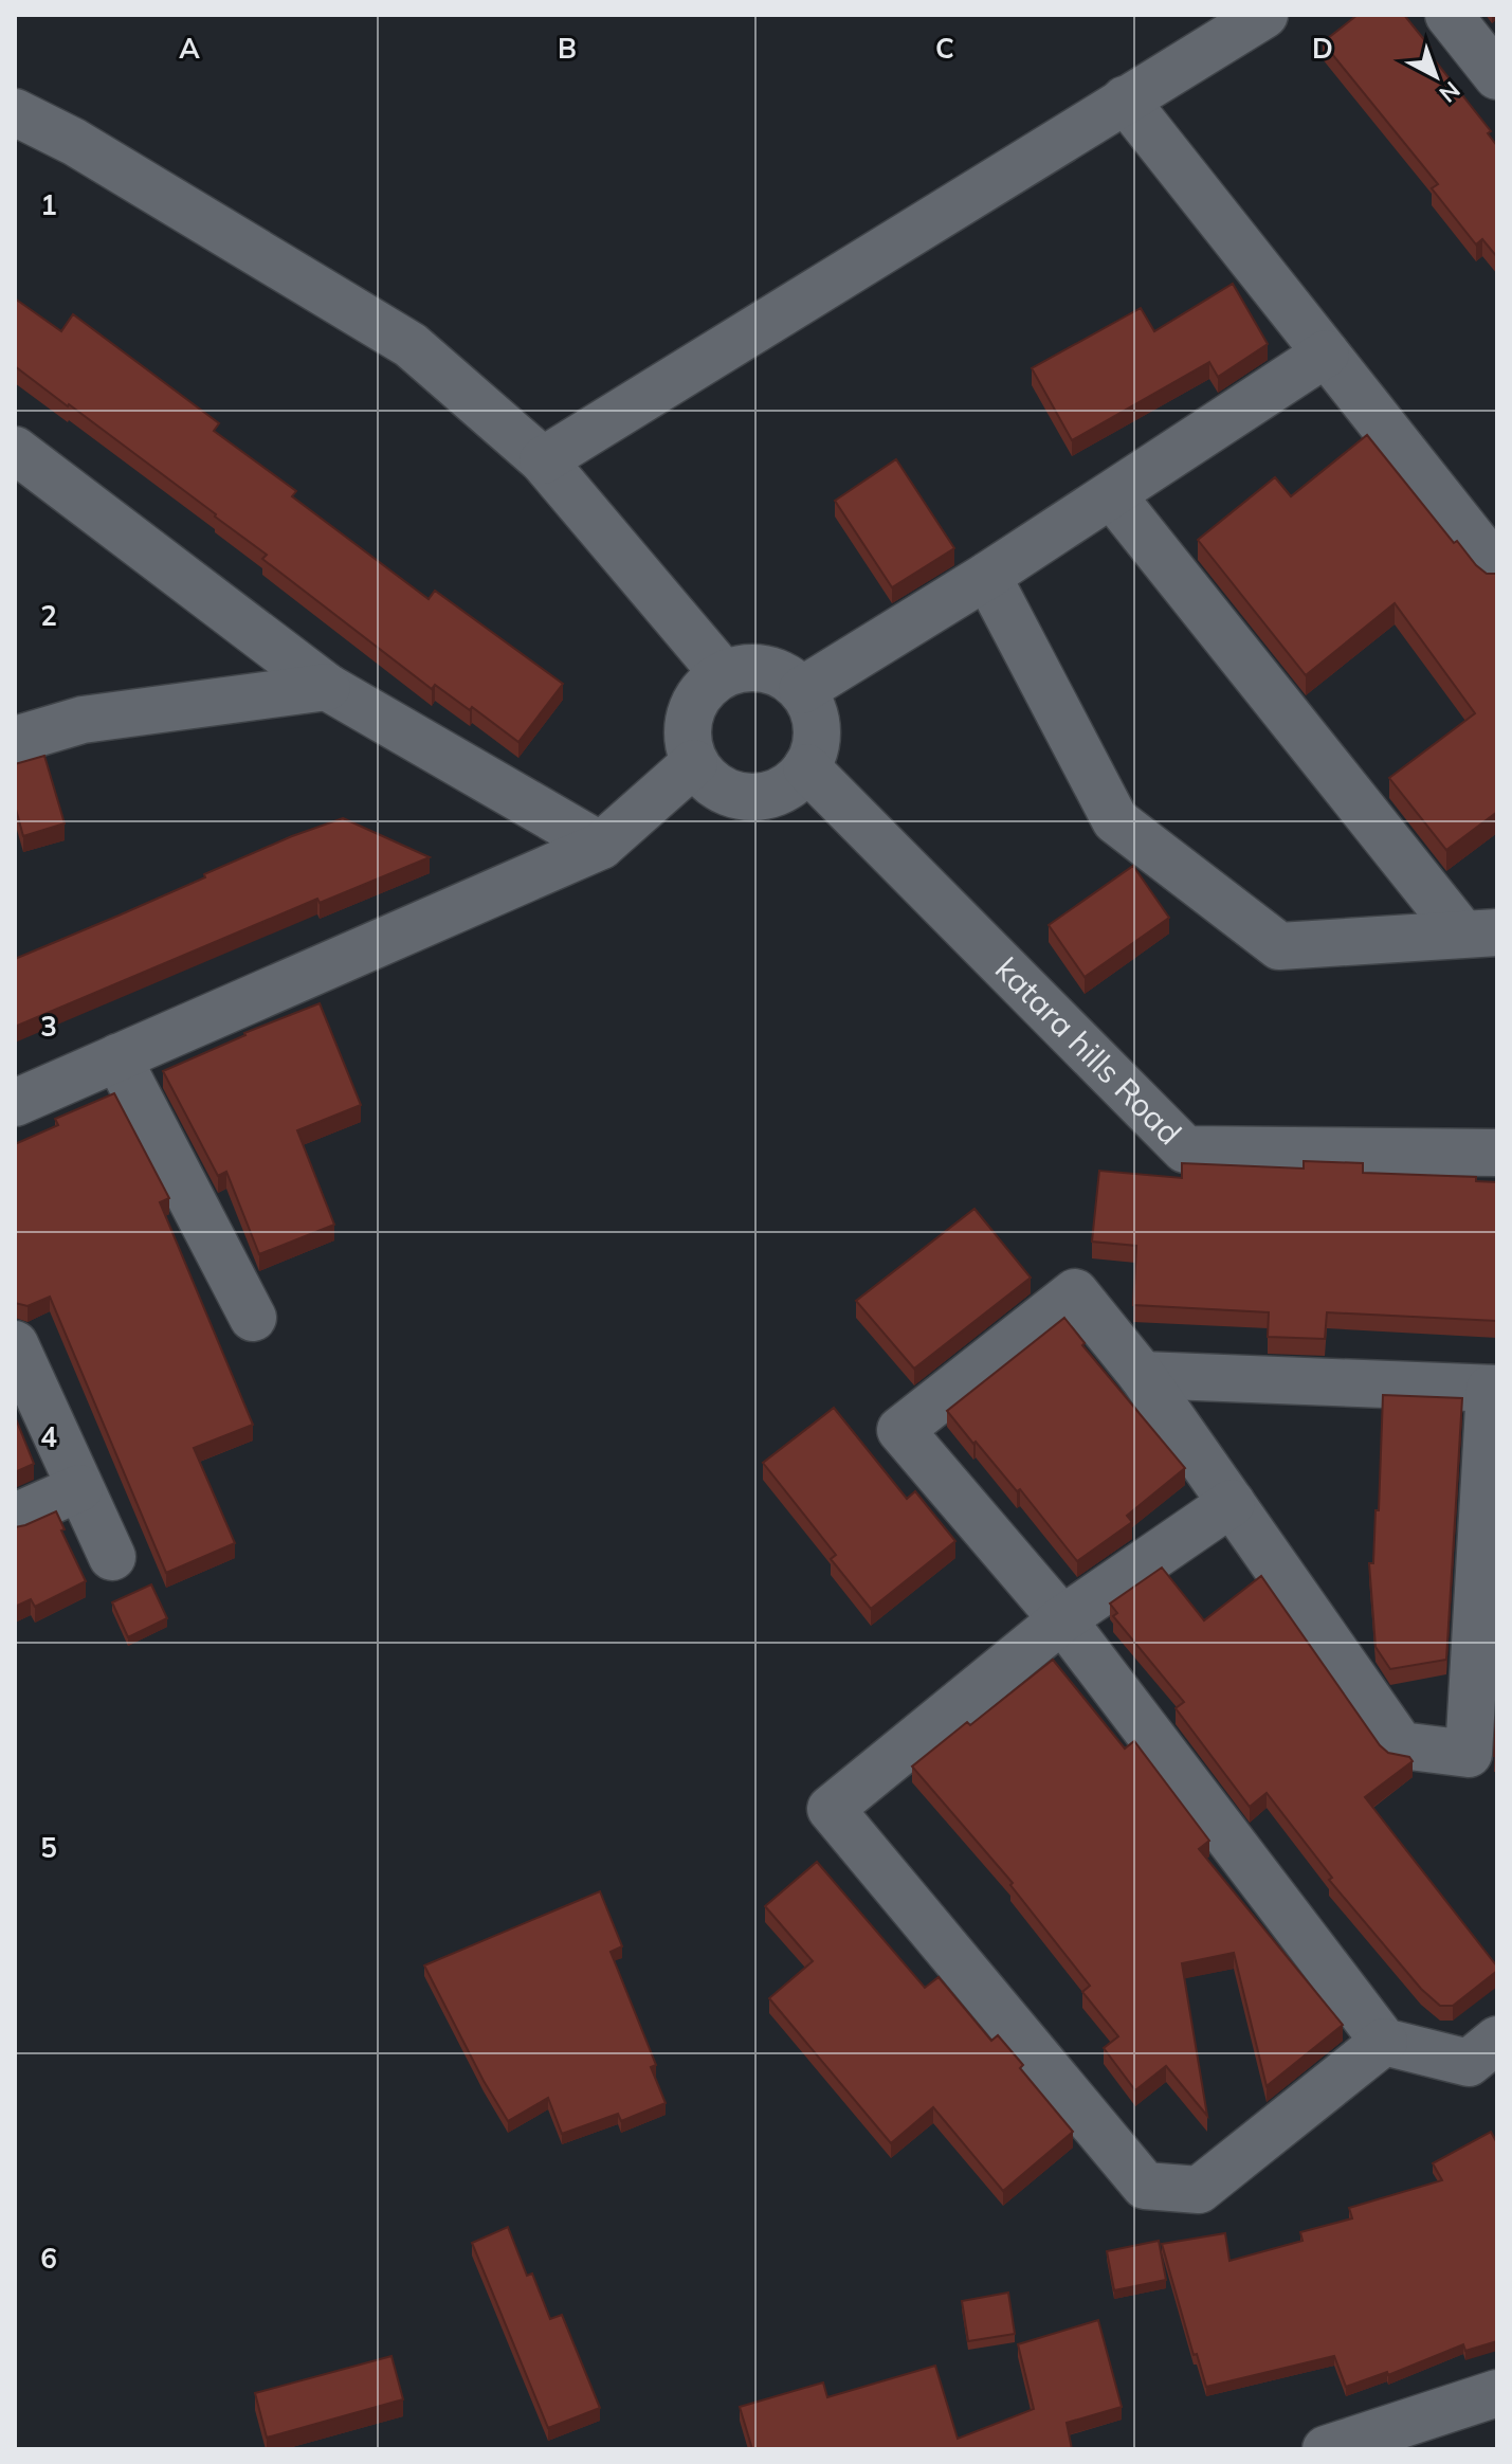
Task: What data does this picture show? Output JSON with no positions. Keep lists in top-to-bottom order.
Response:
{
  "streets": {
    "street": ["katara hills Road"]
  },
  "north": "bottom right",
  "grid": {
    "columns": [
      "A",
      "B",
      "C",
      "D"
    ],
    "rows": [
      "1",
      "2",
      "3",
      "4",
      "5",
      "6"
    ]
  }
}
